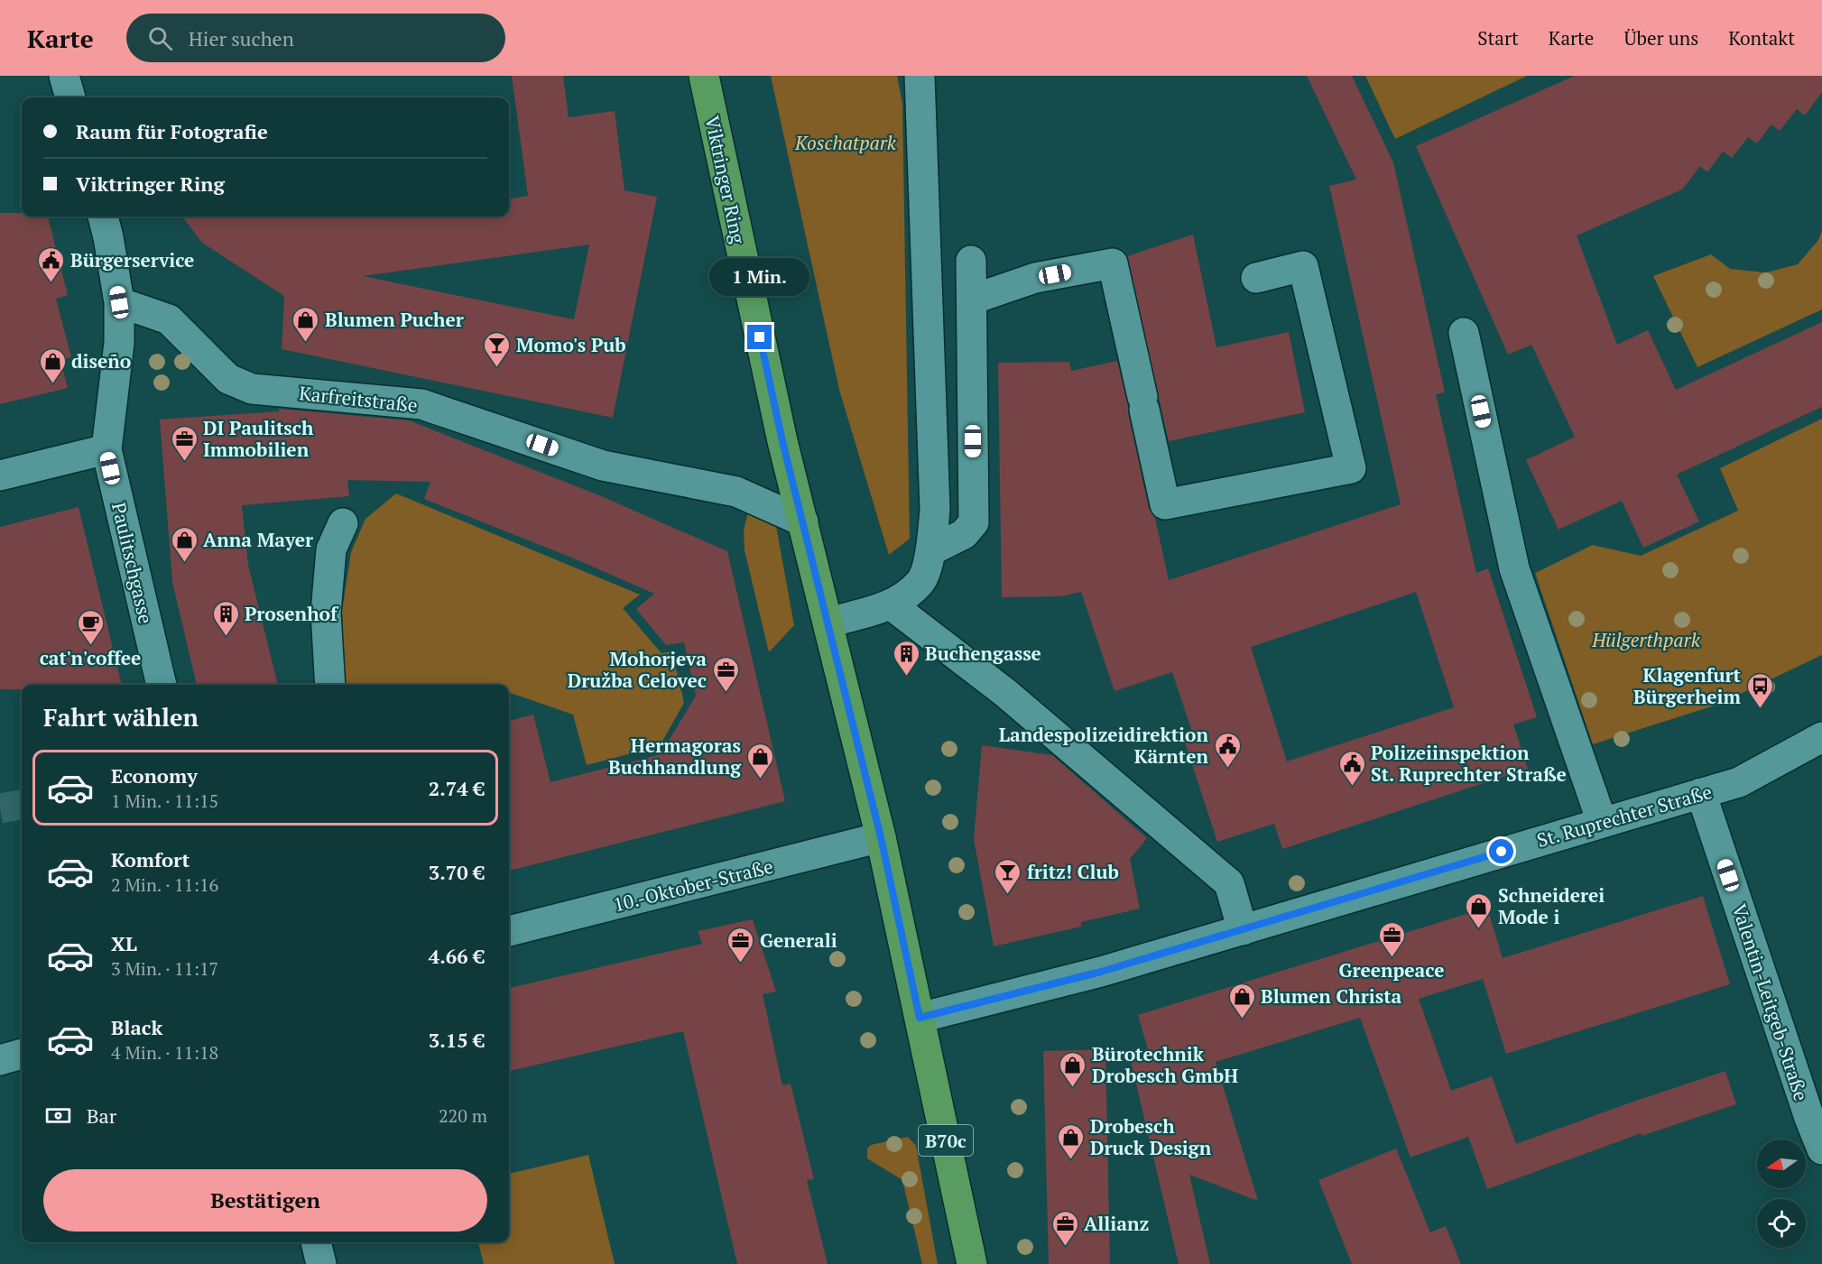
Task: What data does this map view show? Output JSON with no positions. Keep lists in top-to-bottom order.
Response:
{
  "streets": {
    "main road": ["Viktringer Ring", "B70c"],
    "street": [
      "Karfreitstraße",
      "Paulitschgasse",
      "St. Ruprechter Straße",
      "10.-Oktober-Straße",
      "Valentin-Leitgeb-Straße"
    ]
  },
  "crossings": [
    ["Viktringer Ring", "Karfreitstraße"],
    ["Viktringer Ring", "St. Ruprechter Straße"],
    ["Viktringer Ring", "10.-Oktober-Straße"],
    ["Karfreitstraße", "Paulitschgasse"],
    ["St. Ruprechter Straße", "Valentin-Leitgeb-Straße"]
  ],
  "parks": ["Koschatpark", "Hülgerthpark"],
  "places": {
    "public building": ["Bürgerservice", "Landespolizeidirektion Kärnten", "Polizeiinspektion St. Ruprechter Straße"],
    "shop": [
      "Blumen Pucher",
      "diseño",
      "Anna Mayer",
      "Hermagoras Buchhandlung",
      "Schneiderei Mode i",
      "Blumen Christa",
      "Bürotechnik Drobesch GmbH",
      "Drobesch Druck Design"
    ],
    "bar": ["Momo's Pub", "fritz! Club"],
    "office": [
      "DI Paulitsch Immobilien",
      "Mohorjeva Družba Celovec",
      "Greenpeace",
      "Generali",
      "Allianz"
    ],
    "building": ["Prosenhof", "Buchengasse"],
    "cafe": ["cat'n'coffee"],
    "bus stop": ["Klagenfurt Bürgerheim"]
  },
  "north": "left",
  "page": {
    "header": "Karte",
    "search": "Hier suchen",
    "nav": [
      "Start",
      "Karte",
      "Über uns",
      "Kontakt"
    ],
    "banner": ["Raum für Fotografie", "Viktringer Ring"],
    "bubble": "1 Min.",
    "heading": "Fahrt wählen",
    "list": [
      {
        "name": "Economy",
        "note": "1 Min. · 11:15",
        "value": "2.74 €"
      },
      {
        "name": "Komfort",
        "note": "2 Min. · 11:16",
        "value": "3.70 €"
      },
      {
        "name": "XL",
        "note": "3 Min. · 11:17",
        "value": "4.66 €"
      },
      {
        "name": "Black",
        "note": "4 Min. · 11:18",
        "value": "3.15 €"
      }
    ],
    "pay": ["Bar", "220 m"],
    "buttons": "Bestätigen"
  }
}
